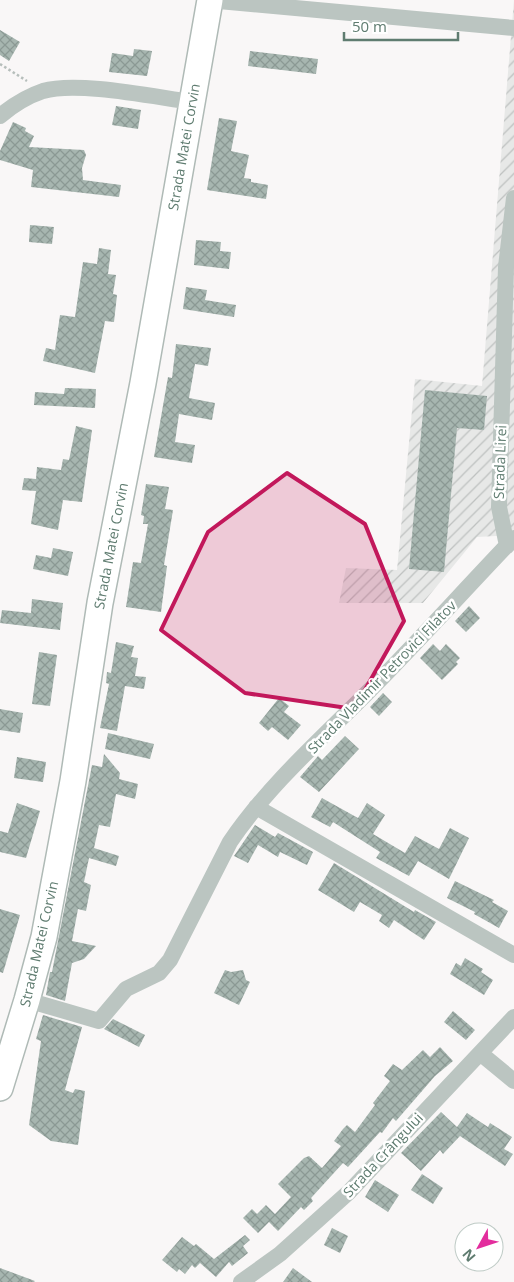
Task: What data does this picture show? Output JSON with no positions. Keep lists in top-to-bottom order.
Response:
{
  "streets": {
    "main road": ["Strada Matei Corvin"],
    "street": ["Strada Lirei", "Strada Vladimir Petrovici Filatov", "Strada Crângului"]
  },
  "crossings": [
    ["Strada Matei Corvin", "Strada Vladimir Petrovici Filatov"],
    ["Strada Lirei", "Strada Vladimir Petrovici Filatov"]
  ],
  "scale_bar": "50 m",
  "north": "bottom left"
}
